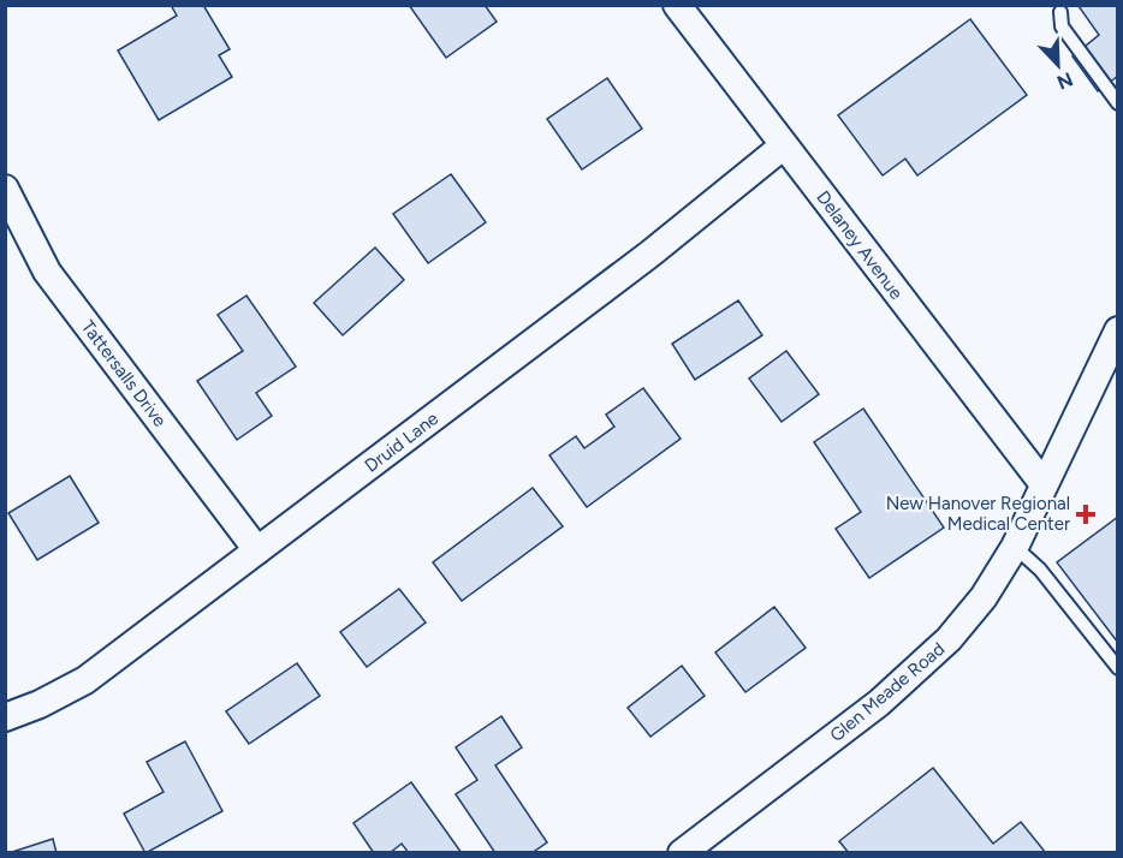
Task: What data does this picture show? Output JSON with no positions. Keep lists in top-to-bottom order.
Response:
{
  "streets": {
    "street": [
      "Delaney Avenue",
      "Tattersalls Drive",
      "Druid Lane",
      "Glen Meade Road"
    ]
  },
  "crossings": [
    ["Delaney Avenue", "Druid Lane"],
    ["Delaney Avenue", "Glen Meade Road"],
    ["Tattersalls Drive", "Druid Lane"]
  ],
  "places": {
    "health": ["New Hanover Regional Medical Center"]
  },
  "north": "bottom right"
}
